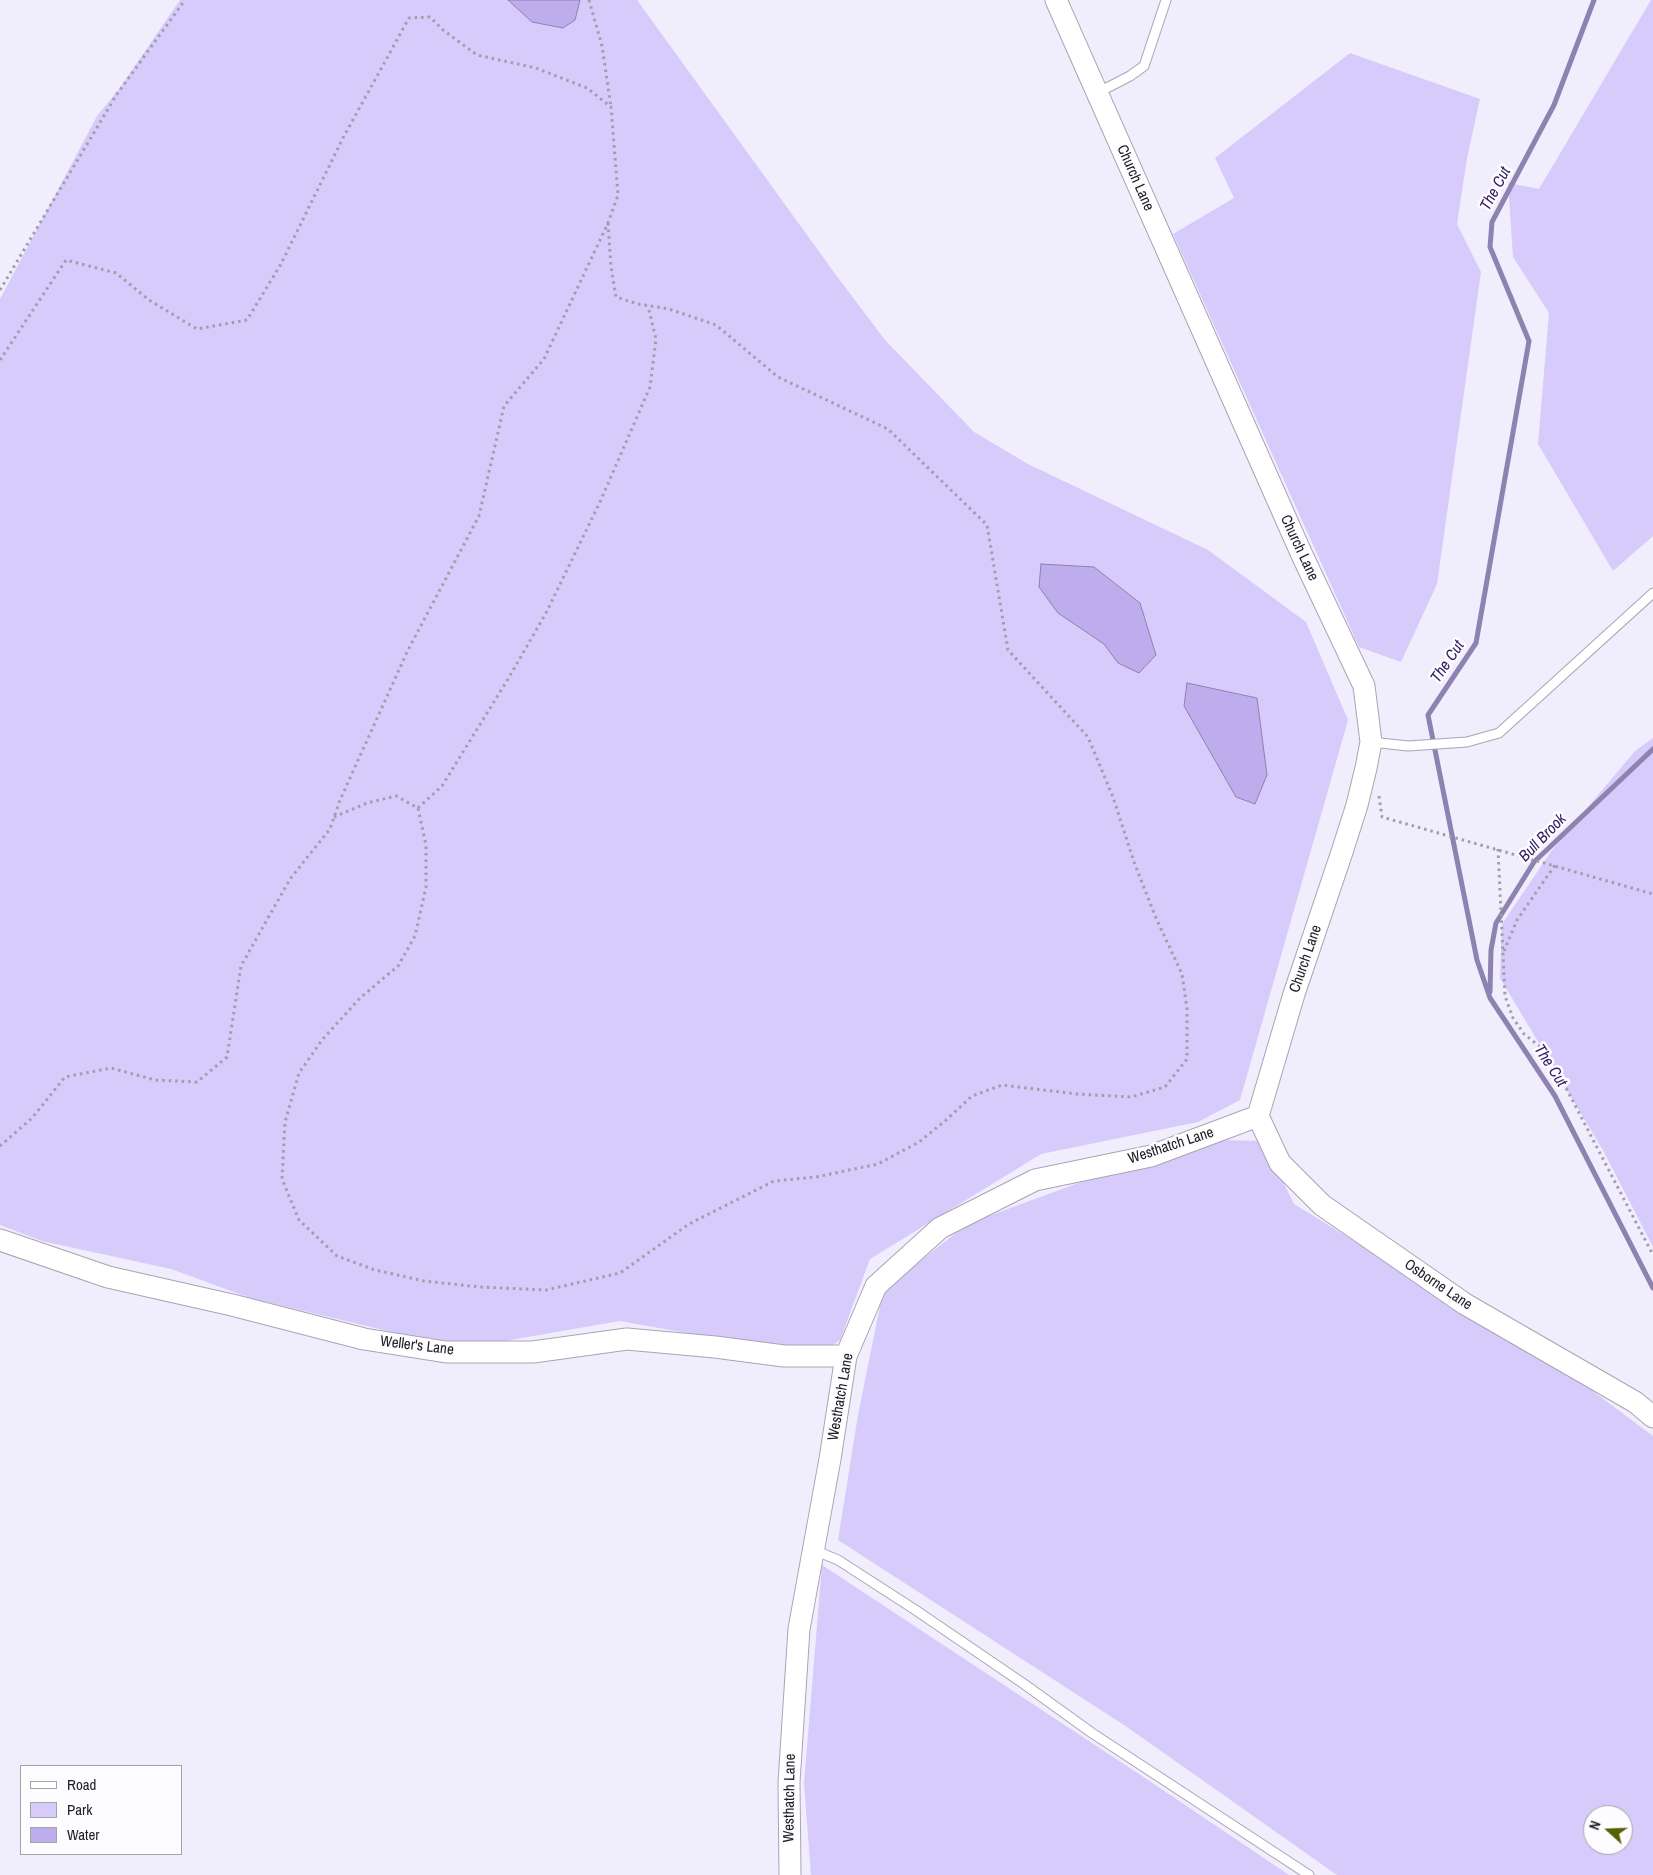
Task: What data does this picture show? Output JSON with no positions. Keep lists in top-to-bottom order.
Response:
{
  "streets": {
    "street": [
      "Church Lane",
      "Westhatch Lane",
      "Osborne Lane",
      "Weller's Lane"
    ]
  },
  "crossings": [
    ["Church Lane", "Westhatch Lane"],
    ["Church Lane", "Osborne Lane"],
    ["Westhatch Lane", "Osborne Lane"],
    ["Westhatch Lane", "Weller's Lane"]
  ],
  "water": ["The Cut", "Bull Brook"],
  "legend": ["Road", "Park", "Water"],
  "north": "left"
}
